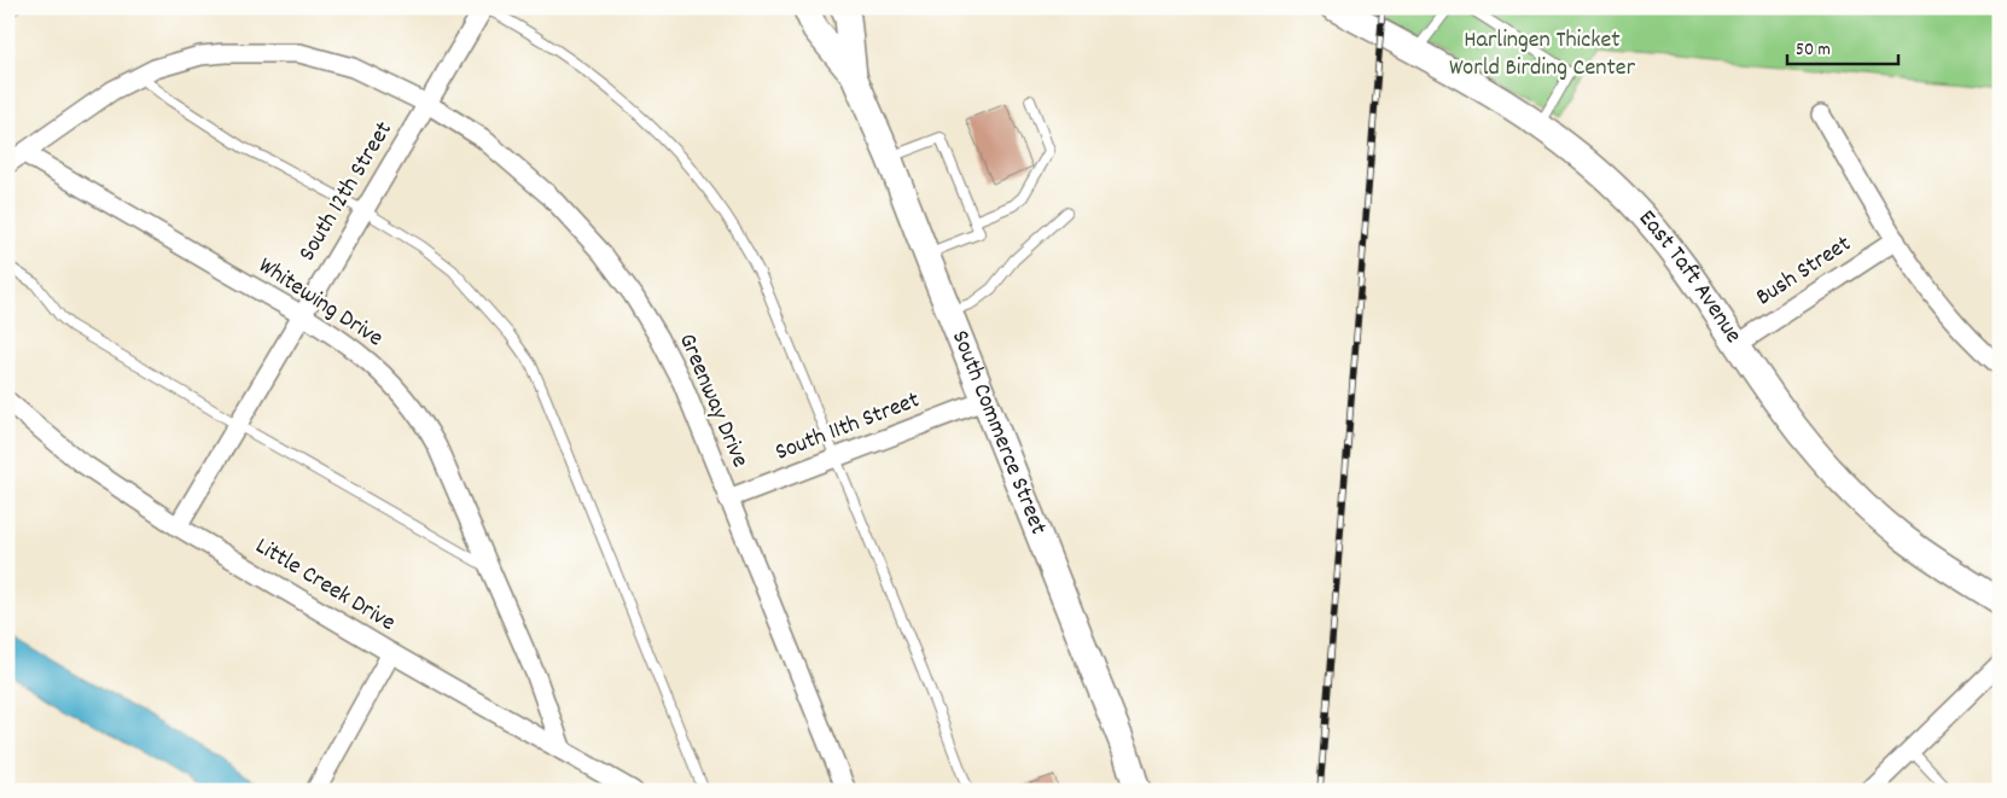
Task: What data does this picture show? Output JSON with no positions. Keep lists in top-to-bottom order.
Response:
{
  "streets": {
    "main road": ["East Taft Avenue", "South Commerce Street"],
    "street": [
      "South 12th Street",
      "Bush Street",
      "Whitewing Drive",
      "Greenway Drive",
      "South 11th Street",
      "Little Creek Drive"
    ]
  },
  "crossings": [
    ["South 12th Street", "Whitewing Drive"],
    ["South 12th Street", "Greenway Drive"],
    ["South 12th Street", "Little Creek Drive"],
    ["Bush Street", "East Taft Avenue"],
    ["Whitewing Drive", "Greenway Drive"],
    ["Whitewing Drive", "Little Creek Drive"],
    ["Greenway Drive", "South 11th Street"],
    ["South 11th Street", "South Commerce Street"]
  ],
  "parks": ["Harlingen Thicket World Birding Center"],
  "scale_bar": "50 m"
}
